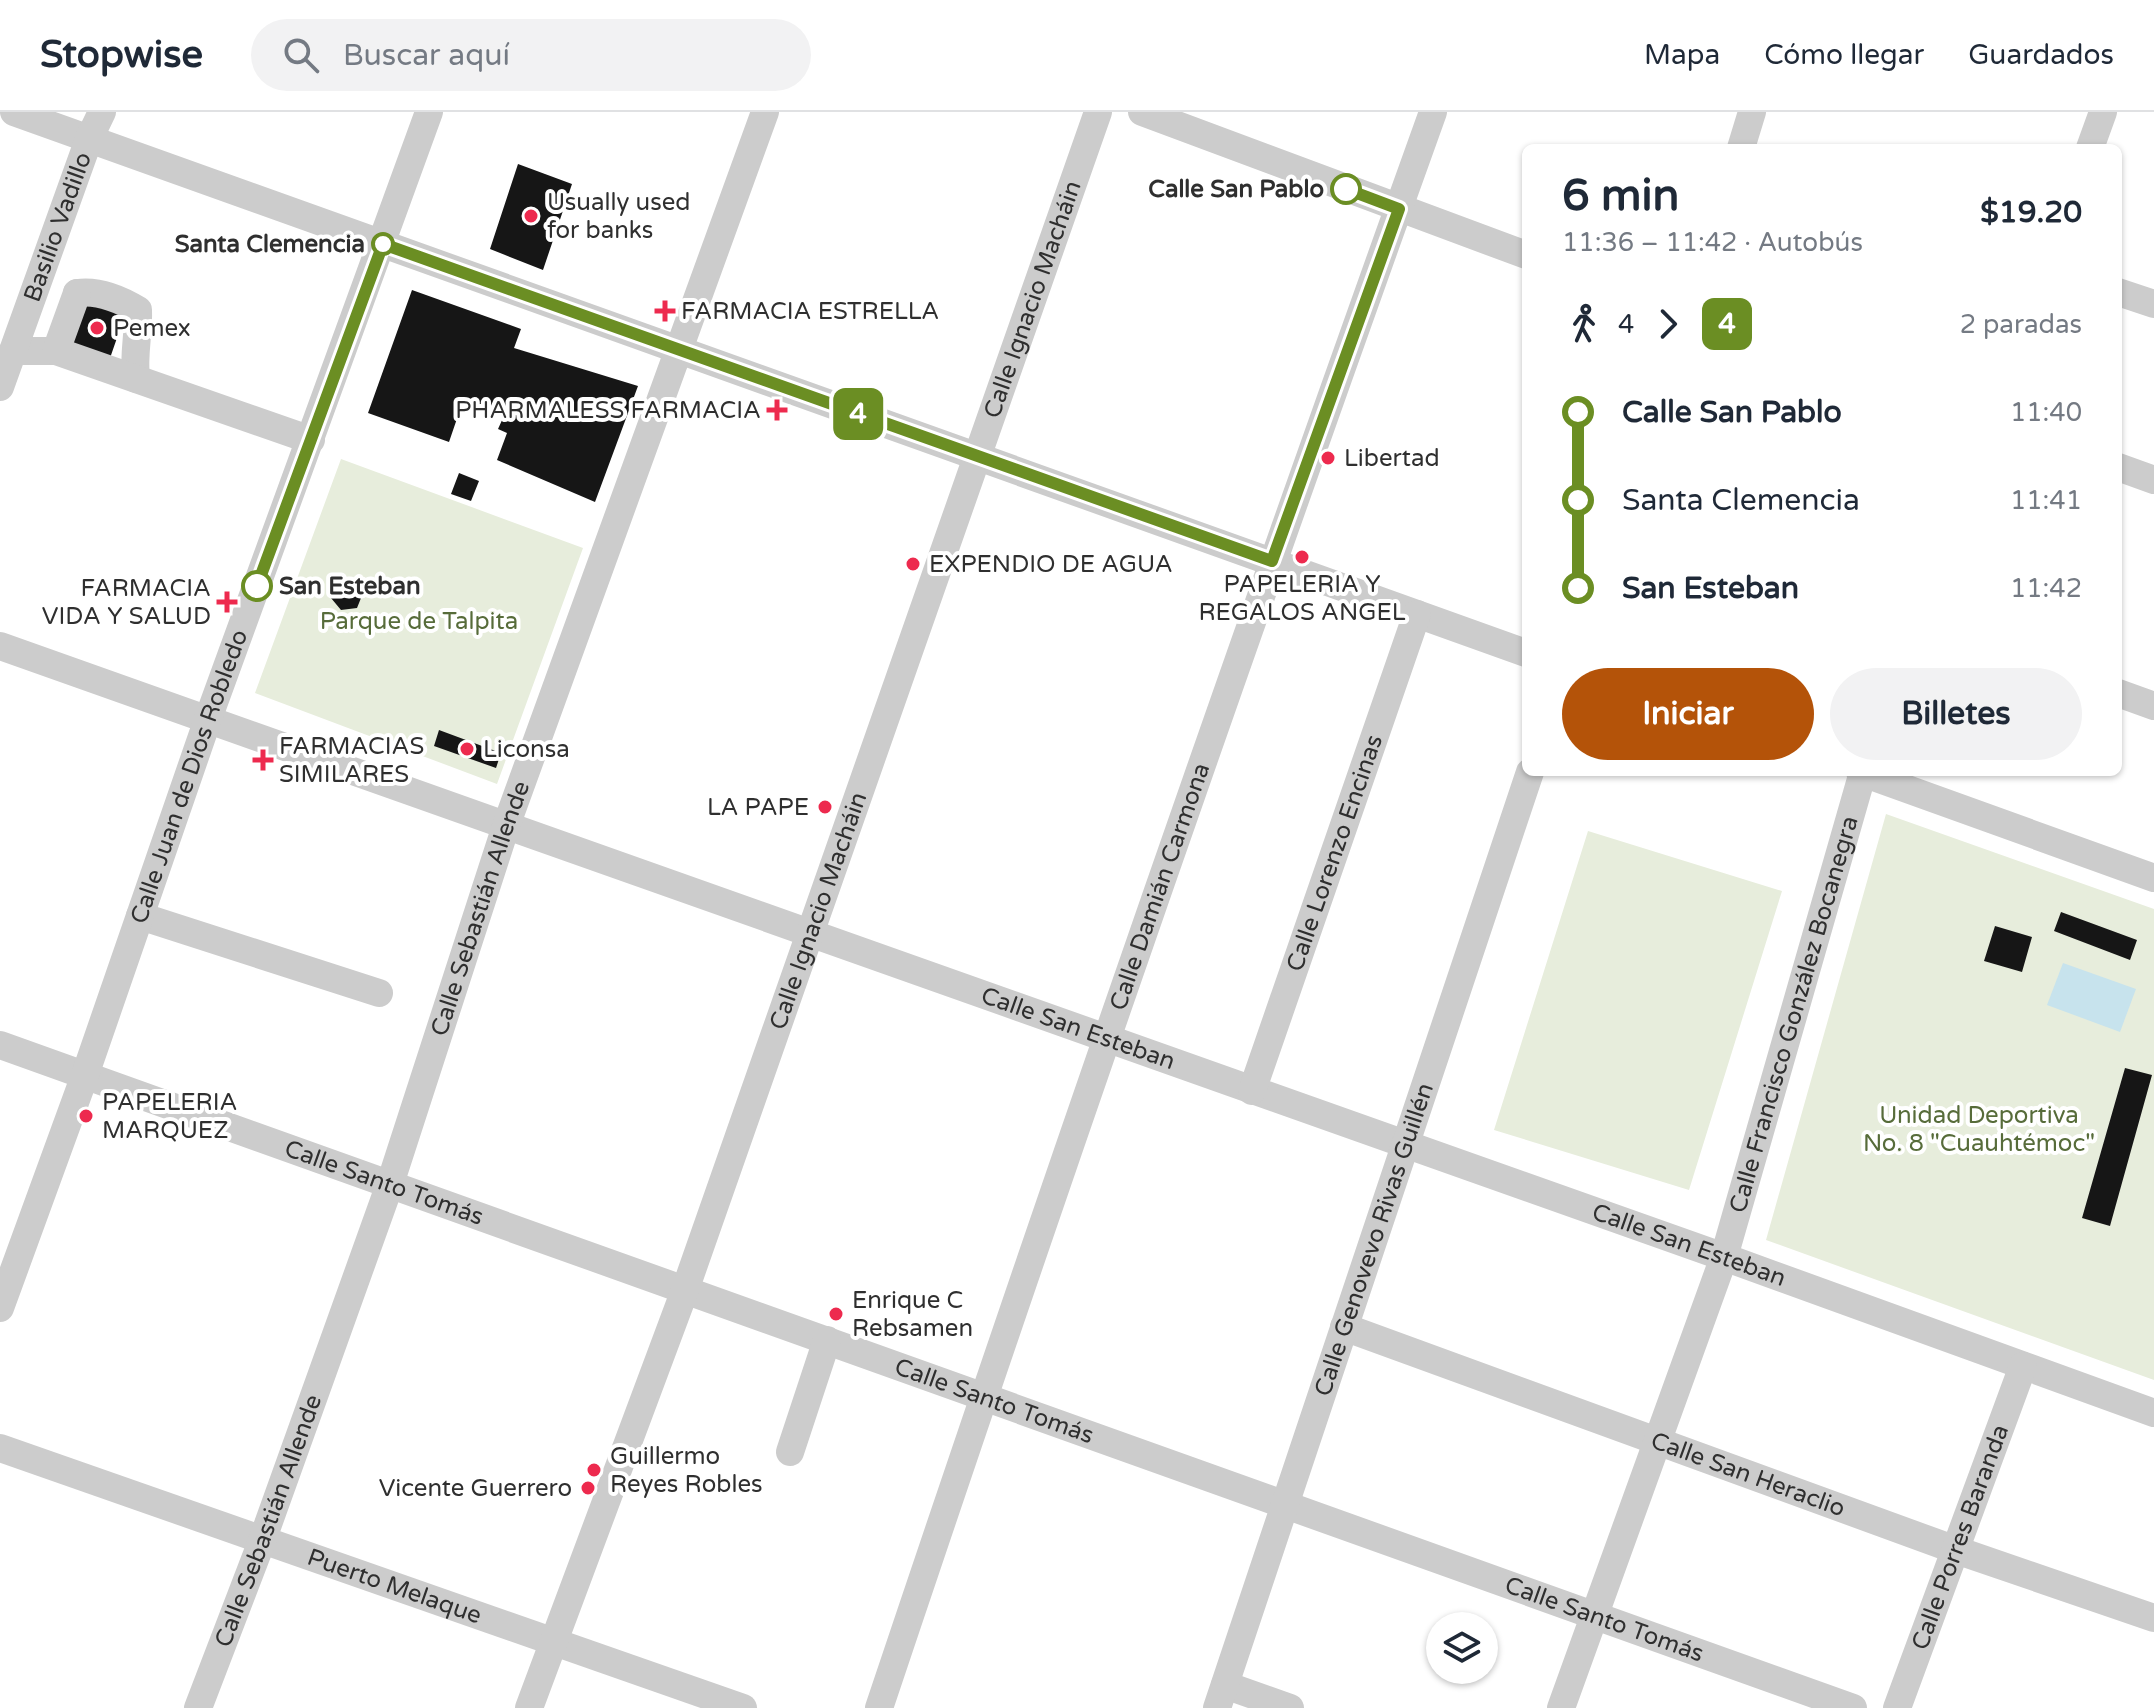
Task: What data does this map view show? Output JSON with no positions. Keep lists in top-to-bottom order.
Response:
{
  "streets": {
    "street": [
      "Basilio Vadillo",
      "Calle Ignacio Macháin",
      "Calle Juan de Dios Robledo",
      "Calle Lorenzo Encinas",
      "Calle Damián Carmona",
      "Calle Sebastián Allende",
      "Calle Francisco González Bocanegra",
      "Calle San Esteban",
      "Calle Santo Tomás",
      "Calle Genovevo Rivas Guillén",
      "Calle San Heraclio",
      "Calle Porres Baranda",
      "Puerto Melaque"
    ]
  },
  "crossings": [
    ["Calle Ignacio Macháin", "Calle San Esteban"],
    ["Calle Ignacio Macháin", "Calle Santo Tomás"],
    ["Calle Ignacio Macháin", "Puerto Melaque"],
    ["Calle Juan de Dios Robledo", "Calle San Esteban"],
    ["Calle Juan de Dios Robledo", "Calle Santo Tomás"],
    ["Calle Lorenzo Encinas", "Calle San Esteban"],
    ["Calle Damián Carmona", "Calle San Esteban"],
    ["Calle Damián Carmona", "Calle Santo Tomás"],
    ["Calle Sebastián Allende", "Calle San Esteban"],
    ["Calle Sebastián Allende", "Calle Santo Tomás"],
    ["Calle Sebastián Allende", "Puerto Melaque"],
    ["Calle Francisco González Bocanegra", "Calle San Esteban"],
    ["Calle Francisco González Bocanegra", "Calle Santo Tomás"],
    ["Calle Francisco González Bocanegra", "Calle San Heraclio"],
    ["Calle San Esteban", "Calle Genovevo Rivas Guillén"],
    ["Calle San Esteban", "Calle Porres Baranda"],
    ["Calle Santo Tomás", "Calle Genovevo Rivas Guillén"],
    ["Calle Genovevo Rivas Guillén", "Calle San Heraclio"],
    ["Calle San Heraclio", "Calle Porres Baranda"]
  ],
  "parks": ["Parque de Talpita", "Unidad Deportiva No. 8 \"Cuauhtémoc\""],
  "places": {
    "other": [
      "Calle San Pablo",
      "Usually used for banks",
      "Santa Clemencia",
      "Pemex",
      "Libertad",
      "PAPELERIA Y REGALOS ANGEL",
      "EXPENDIO DE AGUA",
      "San Esteban",
      "Liconsa",
      "LA PAPE",
      "PAPELERIA MARQUEZ",
      "Enrique C Rebsamen",
      "Guillermo Reyes Robles",
      "Vicente Guerrero"
    ],
    "health": [
      "FARMACIA ESTRELLA",
      "PHARMALESS FARMACIA",
      "FARMACIA VIDA Y SALUD",
      "FARMACIAS SIMILARES"
    ]
  },
  "lines": ["bus line 4"],
  "page": {
    "header": "Stopwise",
    "search": "Buscar aquí",
    "nav": ["Mapa", "Cómo llegar", "Guardados"],
    "on_map": "4",
    "heading": ["6 min", "11:36 – 11:42 · Autobús", "$19.20"],
    "legs": ["4", "4", "2 paradas"],
    "list": [
      {
        "name": "Calle San Pablo",
        "value": "11:40"
      },
      {
        "name": "Santa Clemencia",
        "value": "11:41"
      },
      {
        "name": "San Esteban",
        "value": "11:42"
      }
    ],
    "buttons": ["Iniciar", "Billetes"]
  }
}
